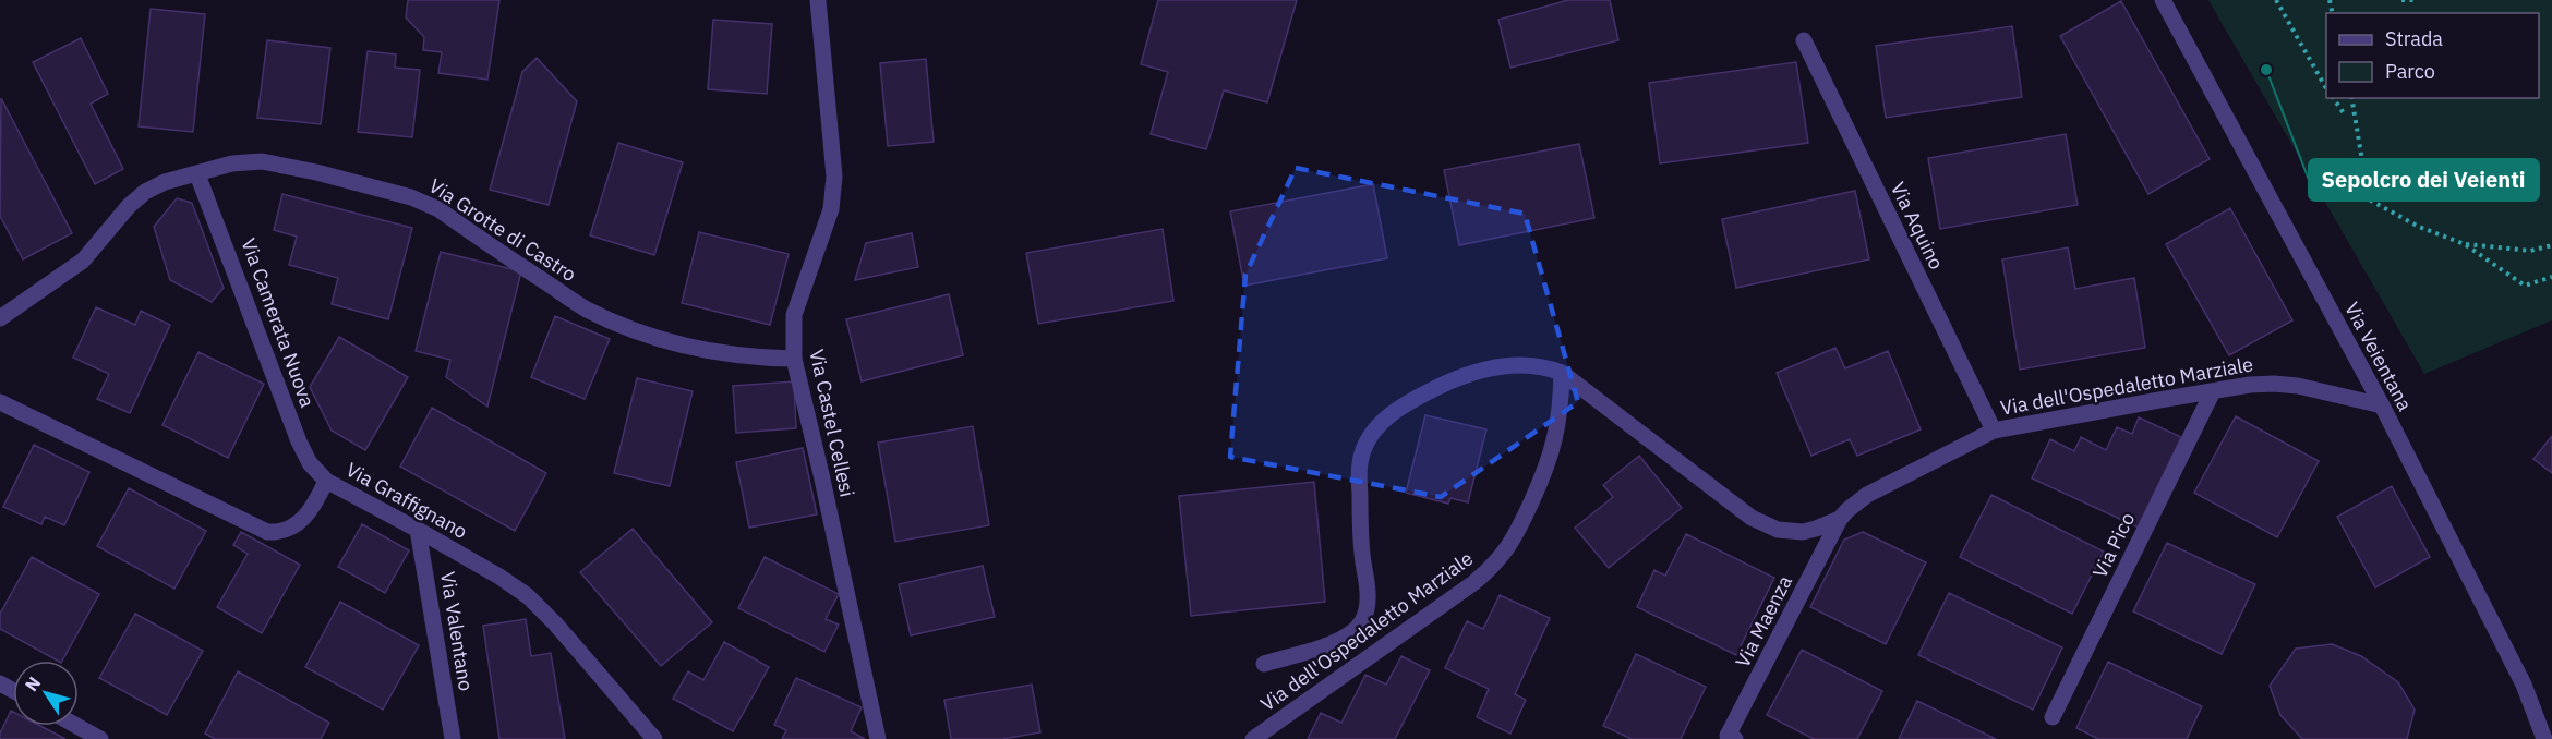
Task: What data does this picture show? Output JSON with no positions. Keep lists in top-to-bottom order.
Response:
{
  "streets": {
    "street": [
      "Via Aquino",
      "Via Grotte di Castro",
      "Via Camerata Nuova",
      "Via Veientana",
      "Via dell'Ospedaletto Marziale",
      "Via Castel Cellesi",
      "Via Graffignano",
      "Via Pico",
      "Via Maenza",
      "Via Valentano"
    ]
  },
  "crossings": [
    ["Via Aquino", "Via dell'Ospedaletto Marziale"],
    ["Via Grotte di Castro", "Via Camerata Nuova"],
    ["Via Grotte di Castro", "Via Castel Cellesi"],
    ["Via Camerata Nuova", "Via Graffignano"],
    ["Via Veientana", "Via dell'Ospedaletto Marziale"],
    ["Via dell'Ospedaletto Marziale", "Via Pico"],
    ["Via dell'Ospedaletto Marziale", "Via Maenza"],
    ["Via Graffignano", "Via Valentano"]
  ],
  "places": ["Sepolcro dei Veienti"],
  "legend": ["Strada", "Parco"],
  "north": "top left"
}
